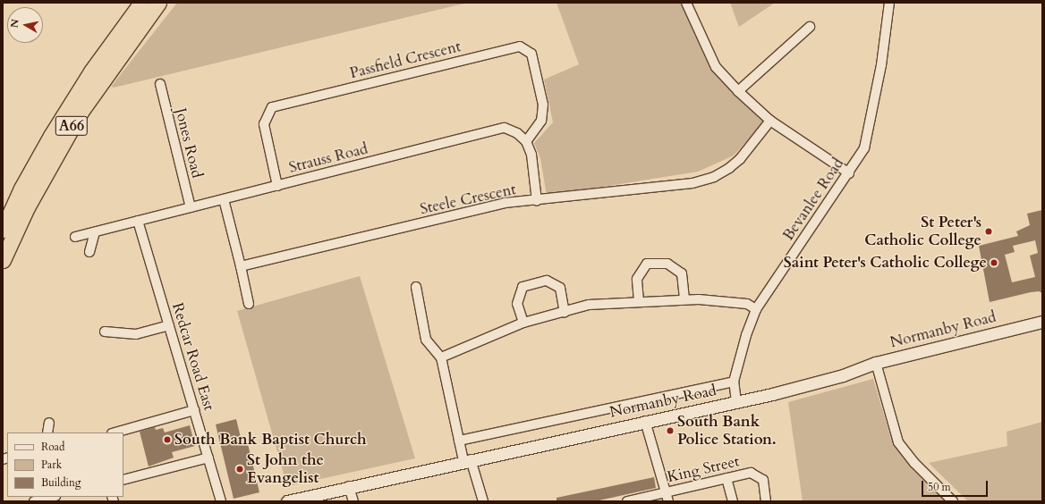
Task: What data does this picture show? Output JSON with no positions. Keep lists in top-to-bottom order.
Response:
{
  "streets": {
    "highway": ["A66"],
    "street": [
      "Passfield Crescent",
      "Jones Road",
      "Strauss Road",
      "Steele Crescent",
      "Bevanlee Road",
      "Normanby Road",
      "Redcar Road East",
      "King Street"
    ]
  },
  "crossings": [
    ["Passfield Crescent", "Strauss Road"],
    ["Jones Road", "Strauss Road"],
    ["Strauss Road", "Redcar Road East"],
    ["Bevanlee Road", "Normanby Road"]
  ],
  "places": [
    "St Peter's Catholic College",
    "Saint Peter's Catholic College",
    "South Bank Police Station.",
    "South Bank Baptist Church",
    "St John the Evangelist"
  ],
  "legend": ["Road", "Park", "Building"],
  "scale_bar": "50 m",
  "north": "left"
}
